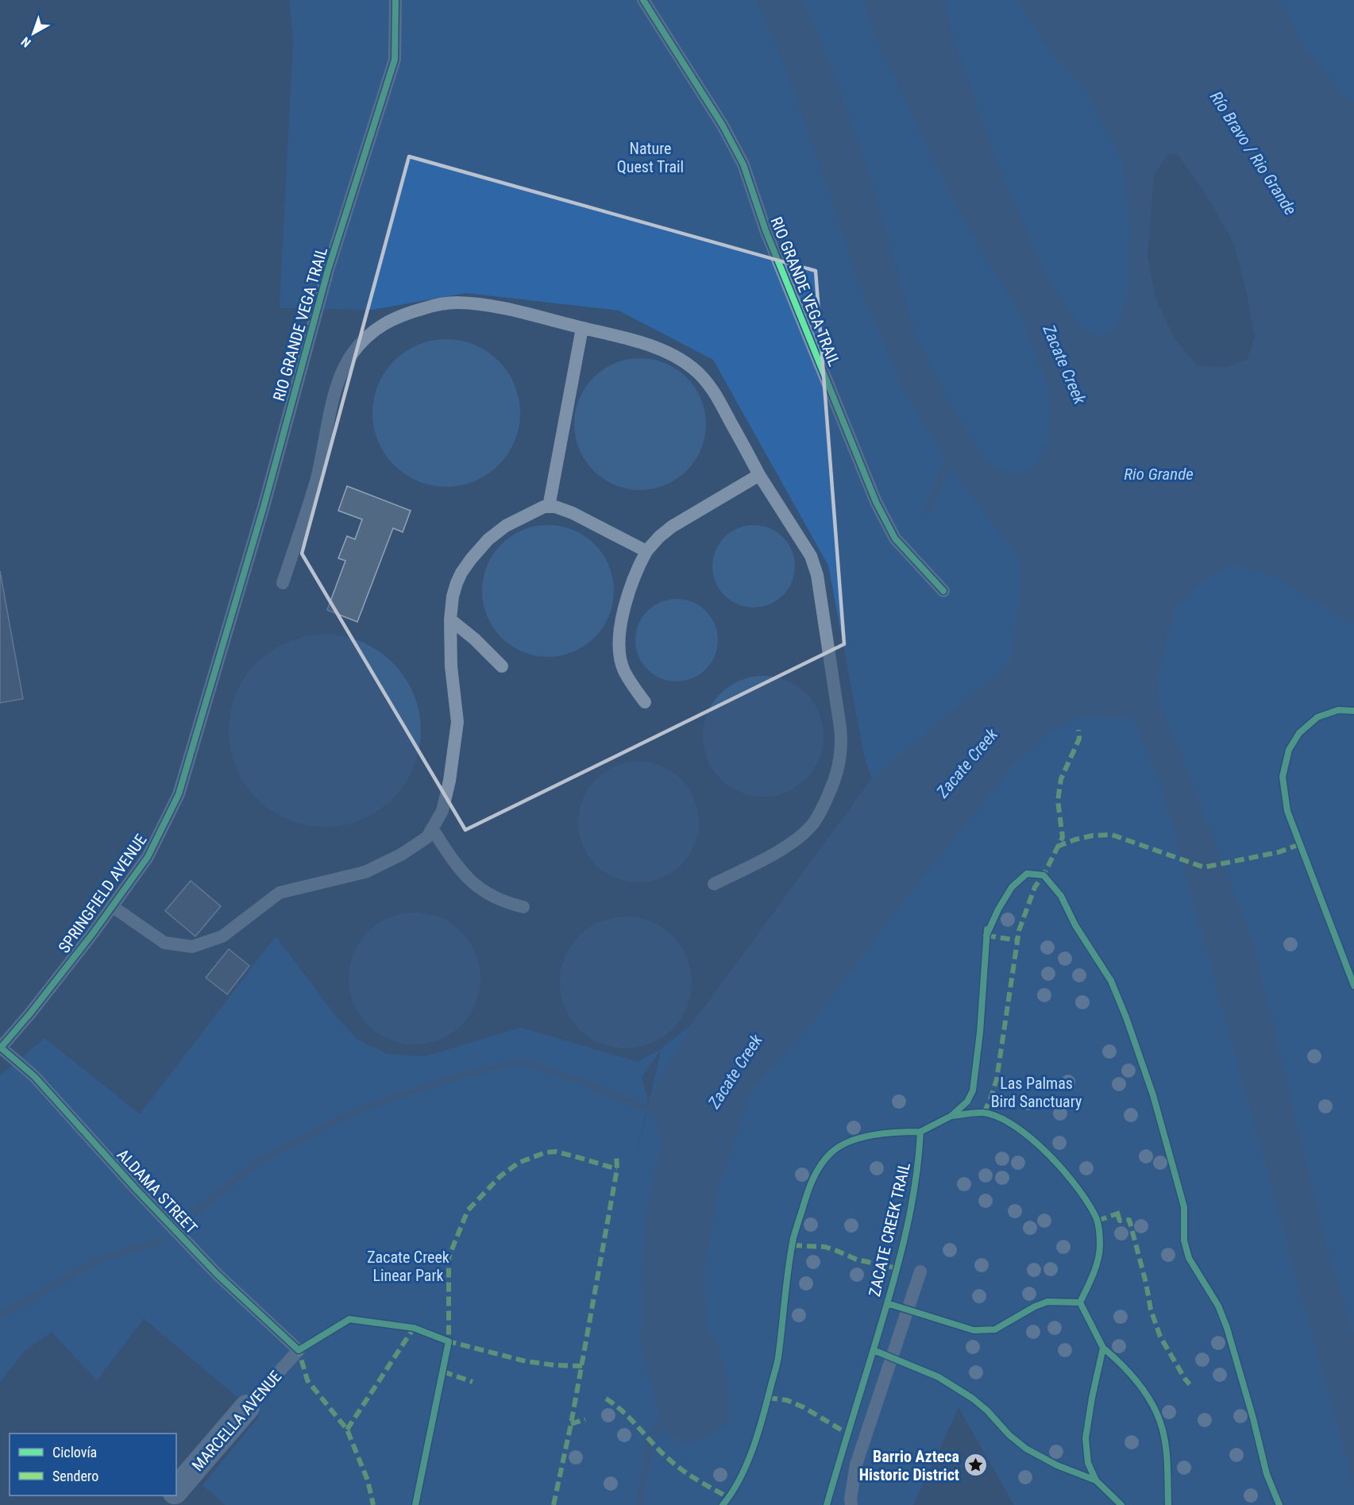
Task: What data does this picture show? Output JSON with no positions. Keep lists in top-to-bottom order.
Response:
{
  "streets": {
    "street": ["MARCELLA AVENUE"],
    "lane": ["RIO GRANDE VEGA TRAIL", "SPRINGFIELD AVENUE", "ALDAMA STREET"],
    "cycle path": ["ZACATE CREEK TRAIL"]
  },
  "crossings": [
    ["RIO GRANDE VEGA TRAIL", "SPRINGFIELD AVENUE"],
    ["SPRINGFIELD AVENUE", "ALDAMA STREET"],
    ["ALDAMA STREET", "MARCELLA AVENUE"]
  ],
  "water": ["Río Bravo / Rio Grande", "Zacate Creek", "Rio Grande"],
  "parks": ["Nature Quest Trail", "Las Palmas Bird Sanctuary", "Zacate Creek Linear Park"],
  "places": {
    "place": ["Barrio Azteca Historic District"]
  },
  "legend": ["Ciclovía", "Sendero"],
  "north": "bottom left"
}
